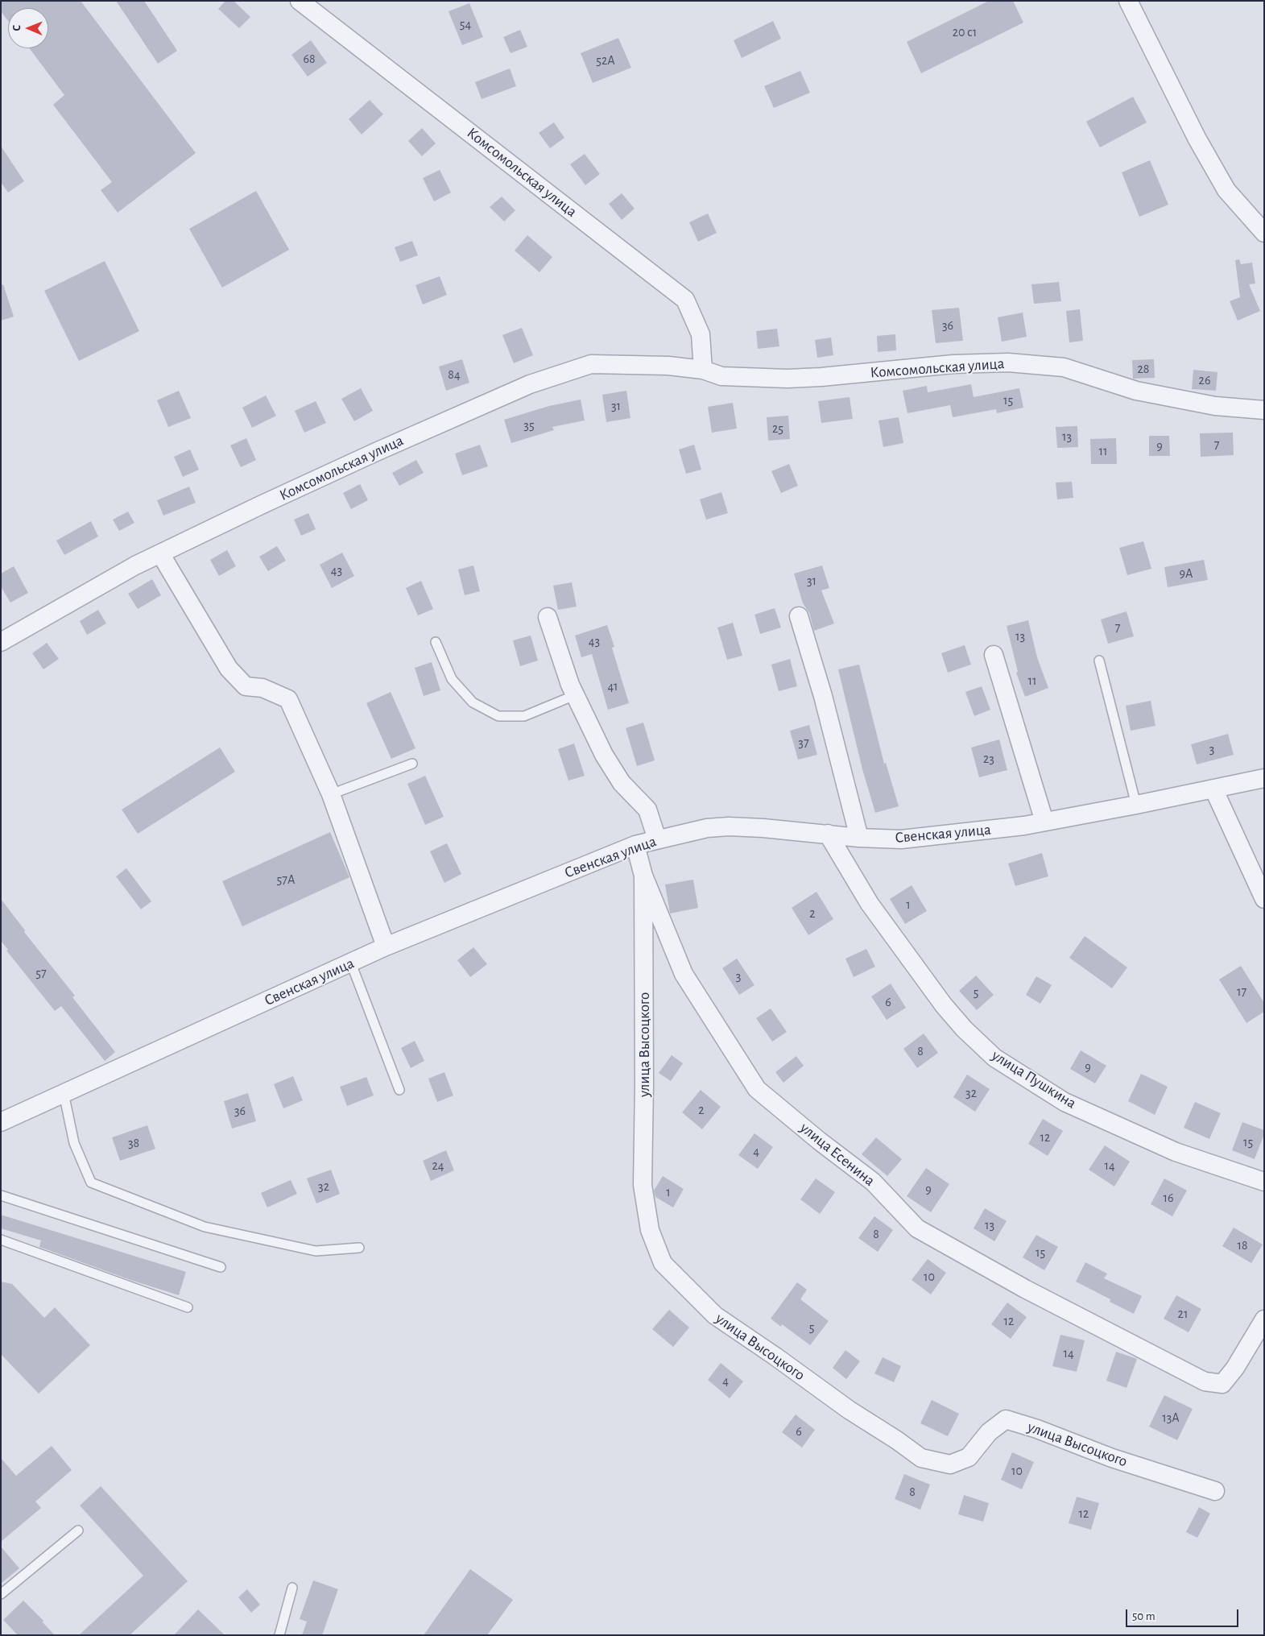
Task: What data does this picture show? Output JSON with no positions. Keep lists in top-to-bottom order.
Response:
{
  "streets": {
    "street": [
      "Комсомольская улица",
      "Свенская улица",
      "улица Высоцкого",
      "улица Пушкина",
      "улица Есенина"
    ]
  },
  "crossings": [
    ["Свенская улица", "улица Пушкина"],
    ["Свенская улица", "улица Есенина"],
    ["улица Высоцкого", "улица Есенина"]
  ],
  "house_numbers": [
    "54",
    "20 с1",
    "68",
    "52А",
    "36",
    "28",
    "84",
    "26",
    "15",
    "31",
    "35",
    "25",
    "13",
    "7",
    "9",
    "11",
    "43",
    "9А",
    "31",
    "7",
    "13",
    "43",
    "11",
    "41",
    "37",
    "3",
    "23",
    "57А",
    "1",
    "2",
    "57",
    "3",
    "17",
    "5",
    "6",
    "8",
    "9",
    "32",
    "2",
    "36",
    "12",
    "15",
    "38",
    "4",
    "24",
    "14",
    "32",
    "9",
    "1",
    "16",
    "13",
    "8",
    "18",
    "15",
    "10",
    "21",
    "12",
    "5",
    "14",
    "4",
    "13А",
    "6",
    "10",
    "8",
    "12"
  ],
  "scale_bar": "50 m",
  "north": "left"
}
